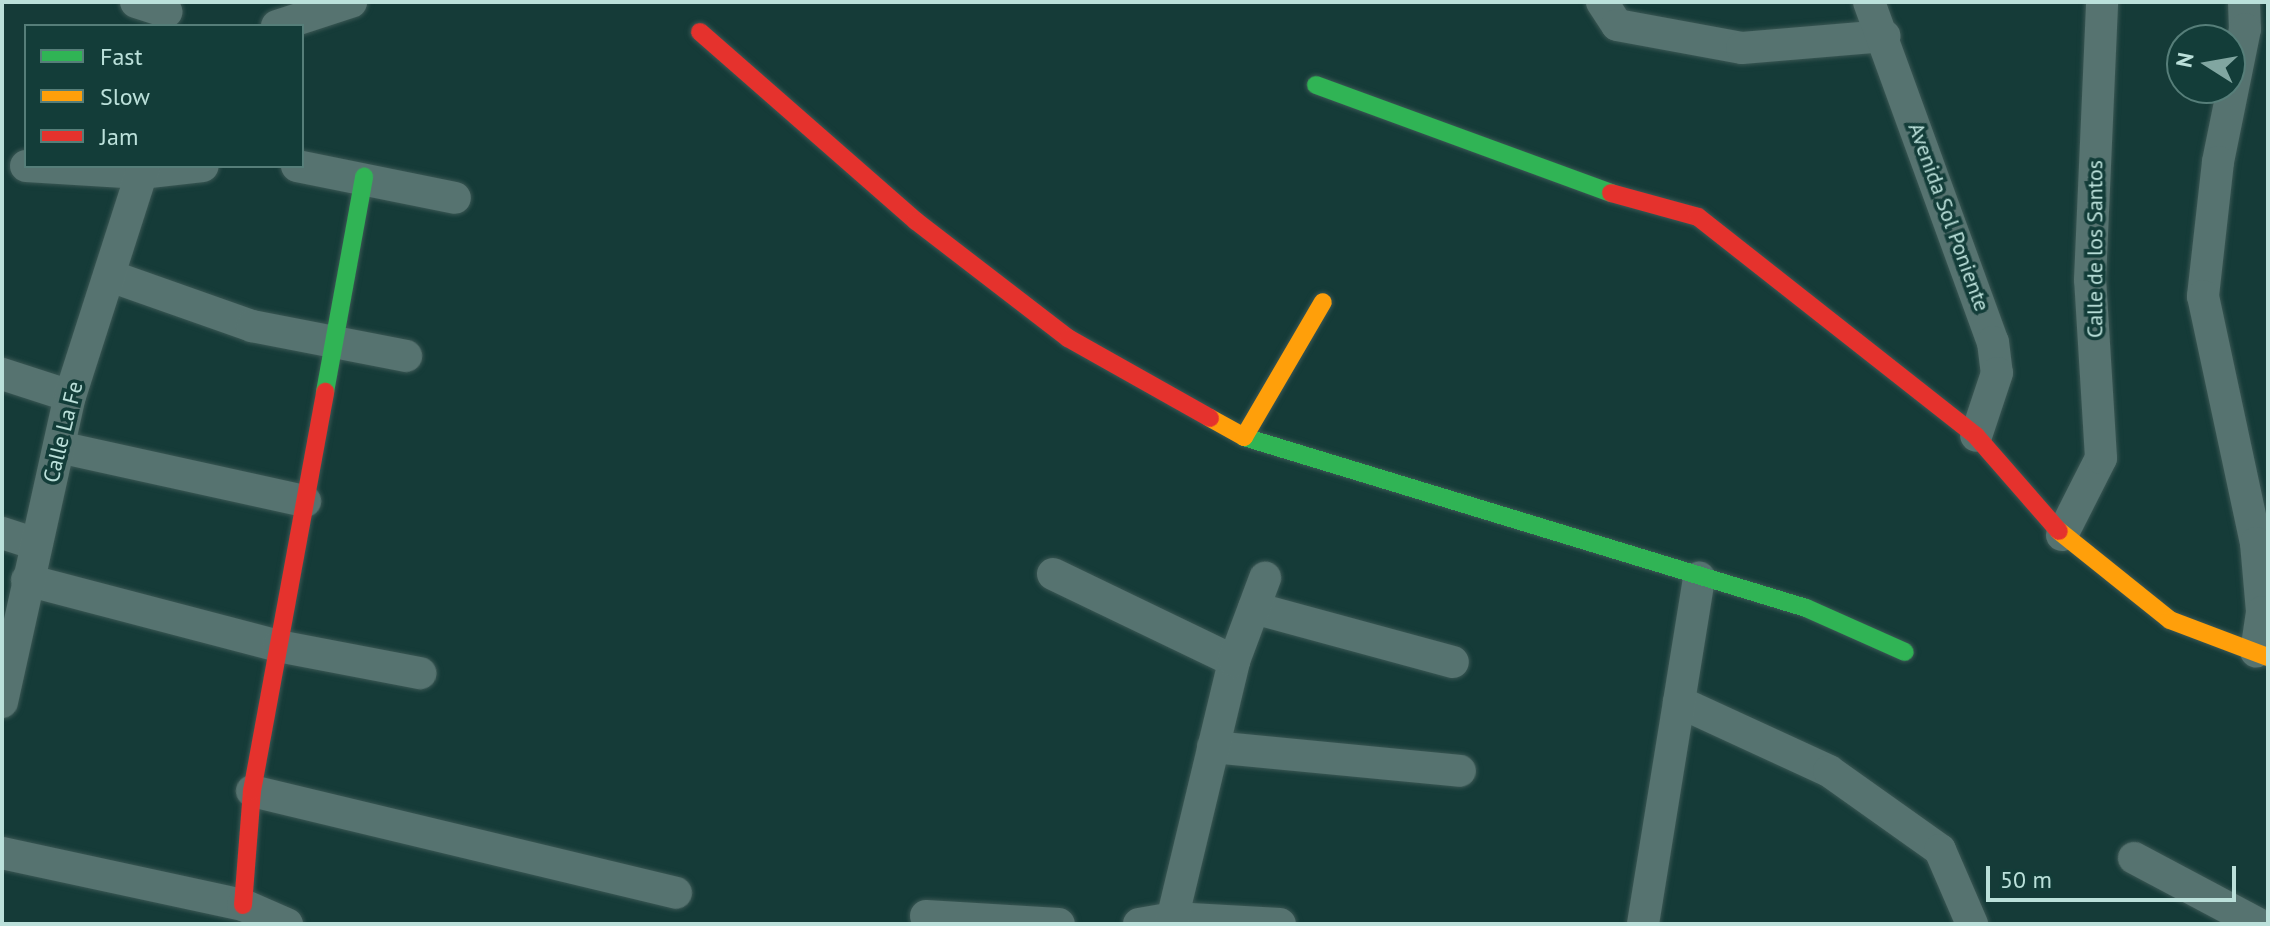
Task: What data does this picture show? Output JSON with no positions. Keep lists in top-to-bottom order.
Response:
{
  "streets": {
    "street": ["Avenida Sol Poniente", "Calle de los Santos", "Calle La Fe"]
  },
  "legend": ["Fast", "Slow", "Jam"],
  "scale_bar": "50 m",
  "north": "left"
}
